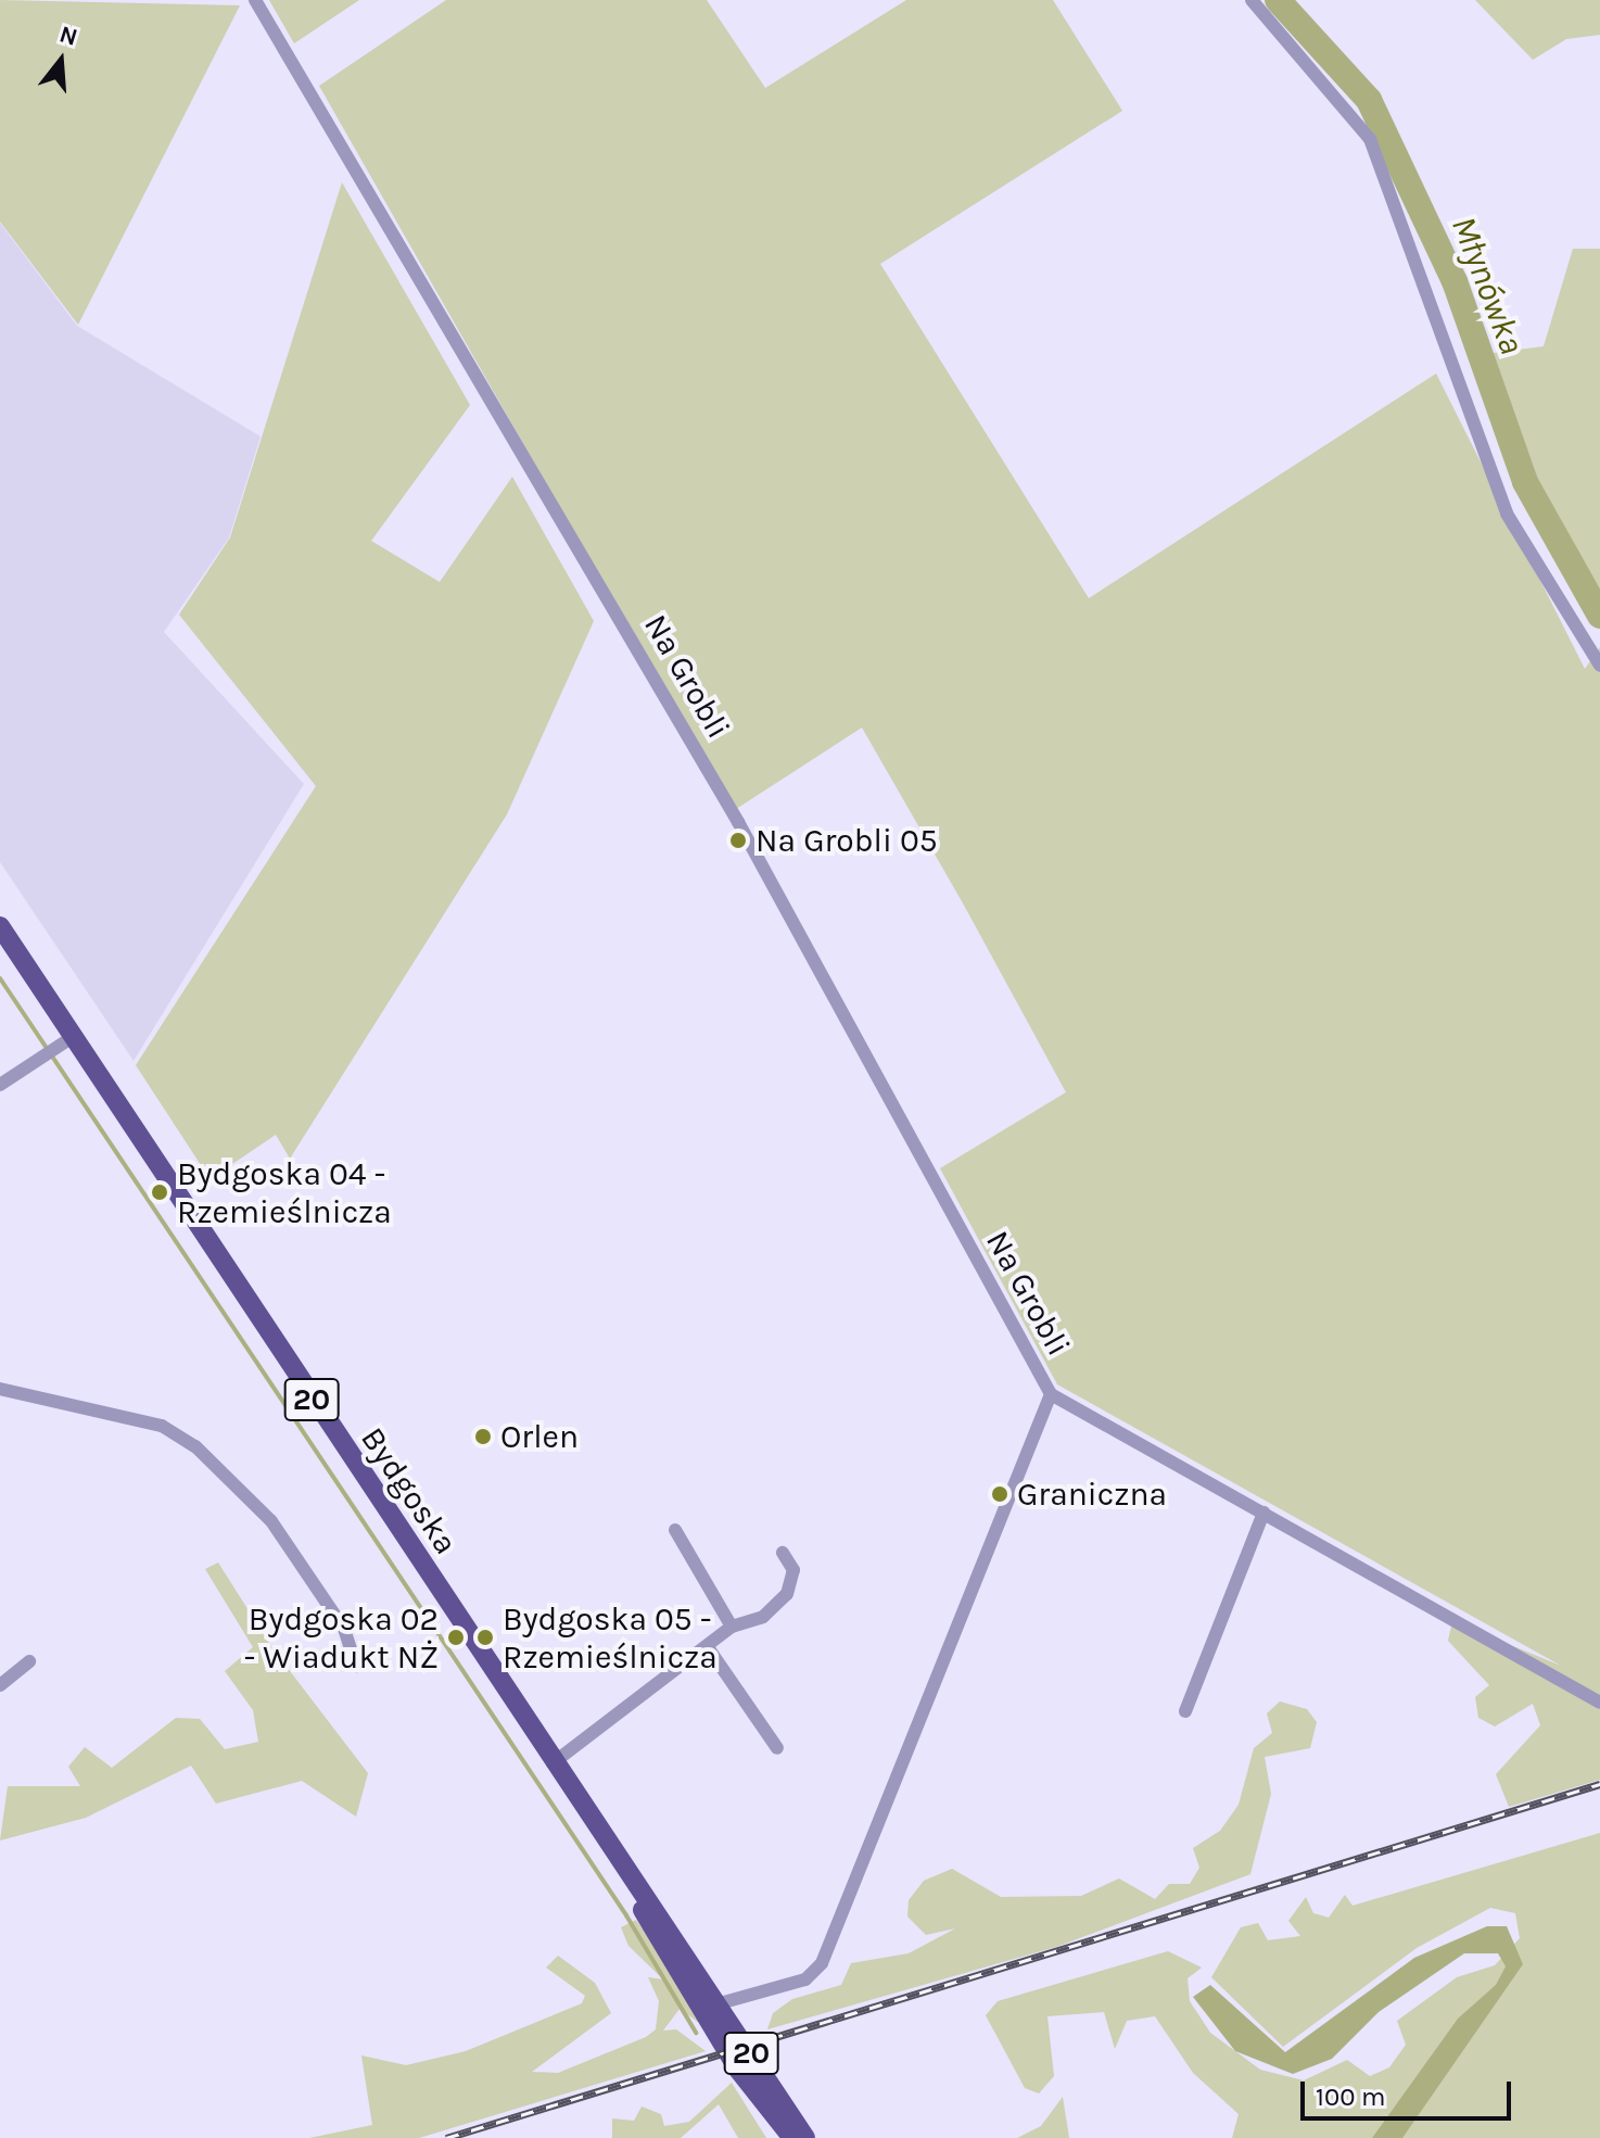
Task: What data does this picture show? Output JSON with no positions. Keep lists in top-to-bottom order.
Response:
{
  "streets": {
    "main road": ["20", "Bydgoska"],
    "street": ["Na Grobli"]
  },
  "water": ["Młynówka"],
  "places": [
    "Na Grobli 05",
    "Bydgoska 04 - Rzemieślnicza",
    "Orlen",
    "Graniczna",
    "Bydgoska 02 - Wiadukt NŻ",
    "Bydgoska 05 - Rzemieślnicza"
  ],
  "scale_bar": "100 m",
  "north": "top"
}
